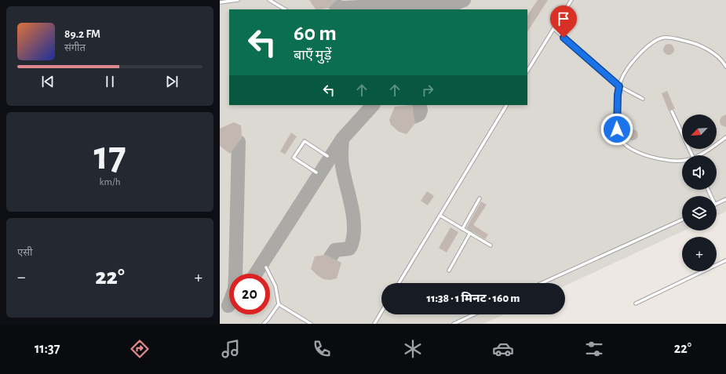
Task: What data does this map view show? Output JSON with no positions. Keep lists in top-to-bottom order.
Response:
{
  "north": "bottom left",
  "page": {
    "turn": ["60 m", "बाएँ मुड़ें"],
    "song": ["89.2 FM", "संगीत"],
    "tile": [
      ["17", "km/h"],
      "एसी"
    ],
    "map_buttons": "+",
    "heat": ["−", "22°", "+"],
    "limit": "20",
    "trip": "11:38 · 1 मिनट · 160 m",
    "tabs": ["11:37", "22°"]
  }
}
